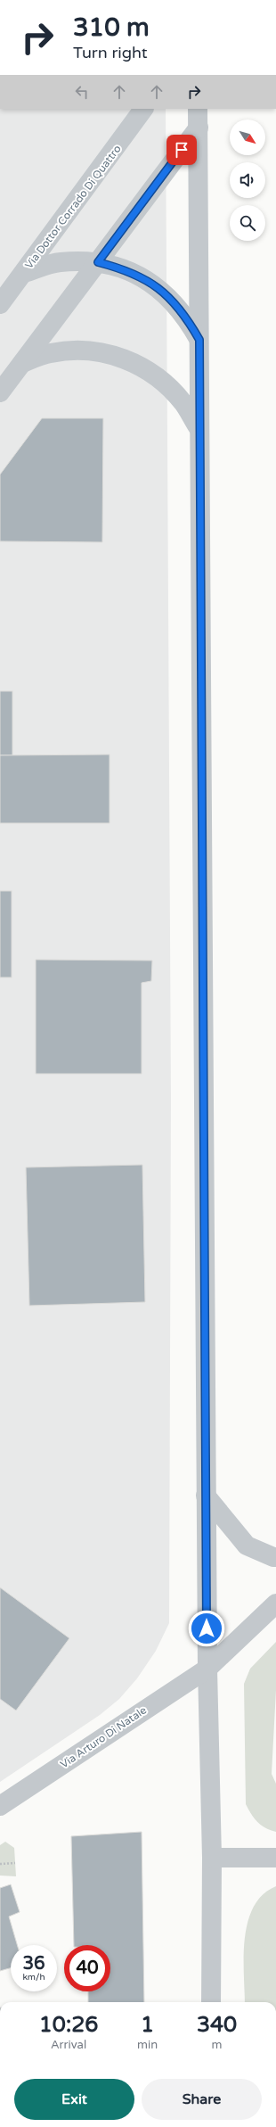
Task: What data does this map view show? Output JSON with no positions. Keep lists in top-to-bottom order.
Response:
{
  "streets": {
    "street": ["Via Dottor Corrado Di Quattro", "Via Arturo Di Natale"]
  },
  "north": "bottom right",
  "page": {
    "turn": ["310 m", "Turn right"],
    "speed": "36 km/h",
    "limit": "40",
    "eta": [
      "10:26",
      "Arrival",
      "1",
      "min",
      "340",
      "m"
    ],
    "buttons": ["Exit", "Share"]
  }
}
